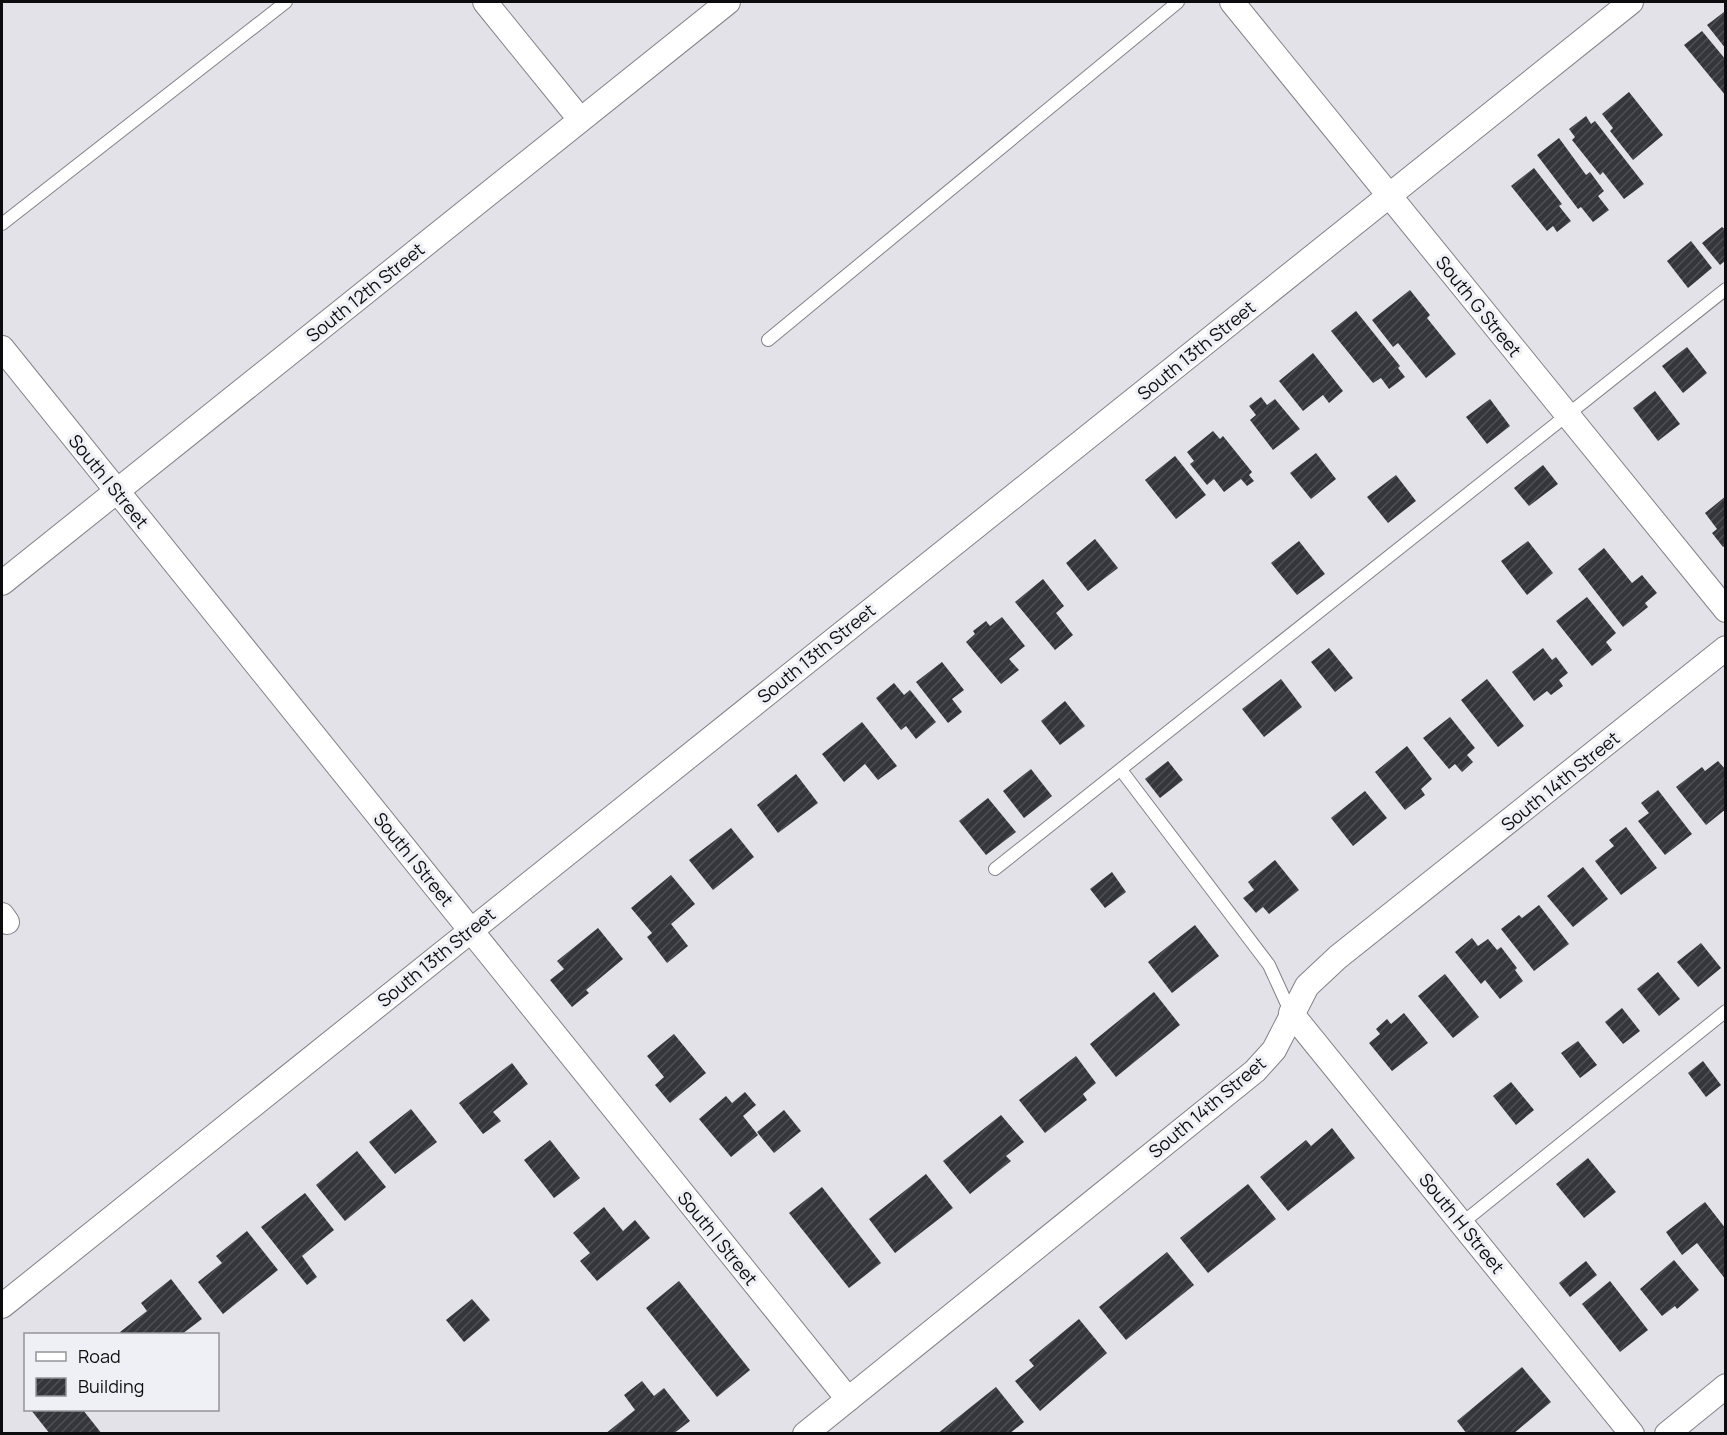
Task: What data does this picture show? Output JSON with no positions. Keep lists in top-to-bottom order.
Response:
{
  "streets": {
    "street": [
      "South 12th Street",
      "South G Street",
      "South 13th Street",
      "South I Street",
      "South 14th Street",
      "South H Street"
    ]
  },
  "crossings": [
    ["South 12th Street", "South I Street"],
    ["South G Street", "South 13th Street"],
    ["South 13th Street", "South I Street"],
    ["South I Street", "South 14th Street"],
    ["South 14th Street", "South H Street"]
  ],
  "legend": ["Road", "Building"]
}
